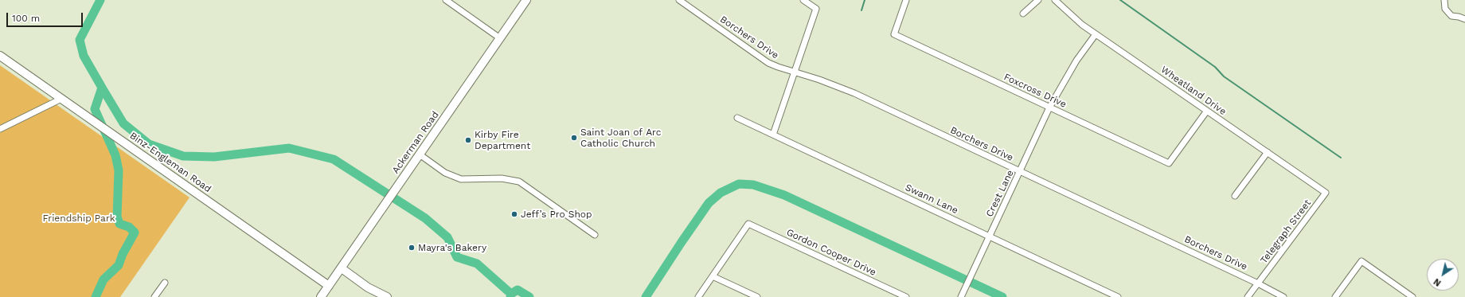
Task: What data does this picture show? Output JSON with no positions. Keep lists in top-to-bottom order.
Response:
{
  "streets": {
    "street": [
      "Borchers Drive",
      "Foxcross Drive",
      "Wheatland Drive",
      "Ackerman Road",
      "Binz-Engleman Road",
      "Crest Lane",
      "Swann Lane",
      "Telegraph Street",
      "Gordon Cooper Drive"
    ]
  },
  "crossings": [
    ["Borchers Drive", "Crest Lane"],
    ["Borchers Drive", "Telegraph Street"],
    ["Foxcross Drive", "Wheatland Drive"],
    ["Foxcross Drive", "Crest Lane"],
    ["Wheatland Drive", "Crest Lane"],
    ["Wheatland Drive", "Telegraph Street"],
    ["Ackerman Road", "Binz-Engleman Road"],
    ["Crest Lane", "Swann Lane"]
  ],
  "parks": ["Friendship Park"],
  "places": [
    "Saint Joan of Arc Catholic Church",
    "Kirby Fire Department",
    "Jeff’s Pro Shop",
    "Mayra's Bakery"
  ],
  "scale_bar": "100 m",
  "north": "bottom left"
}
